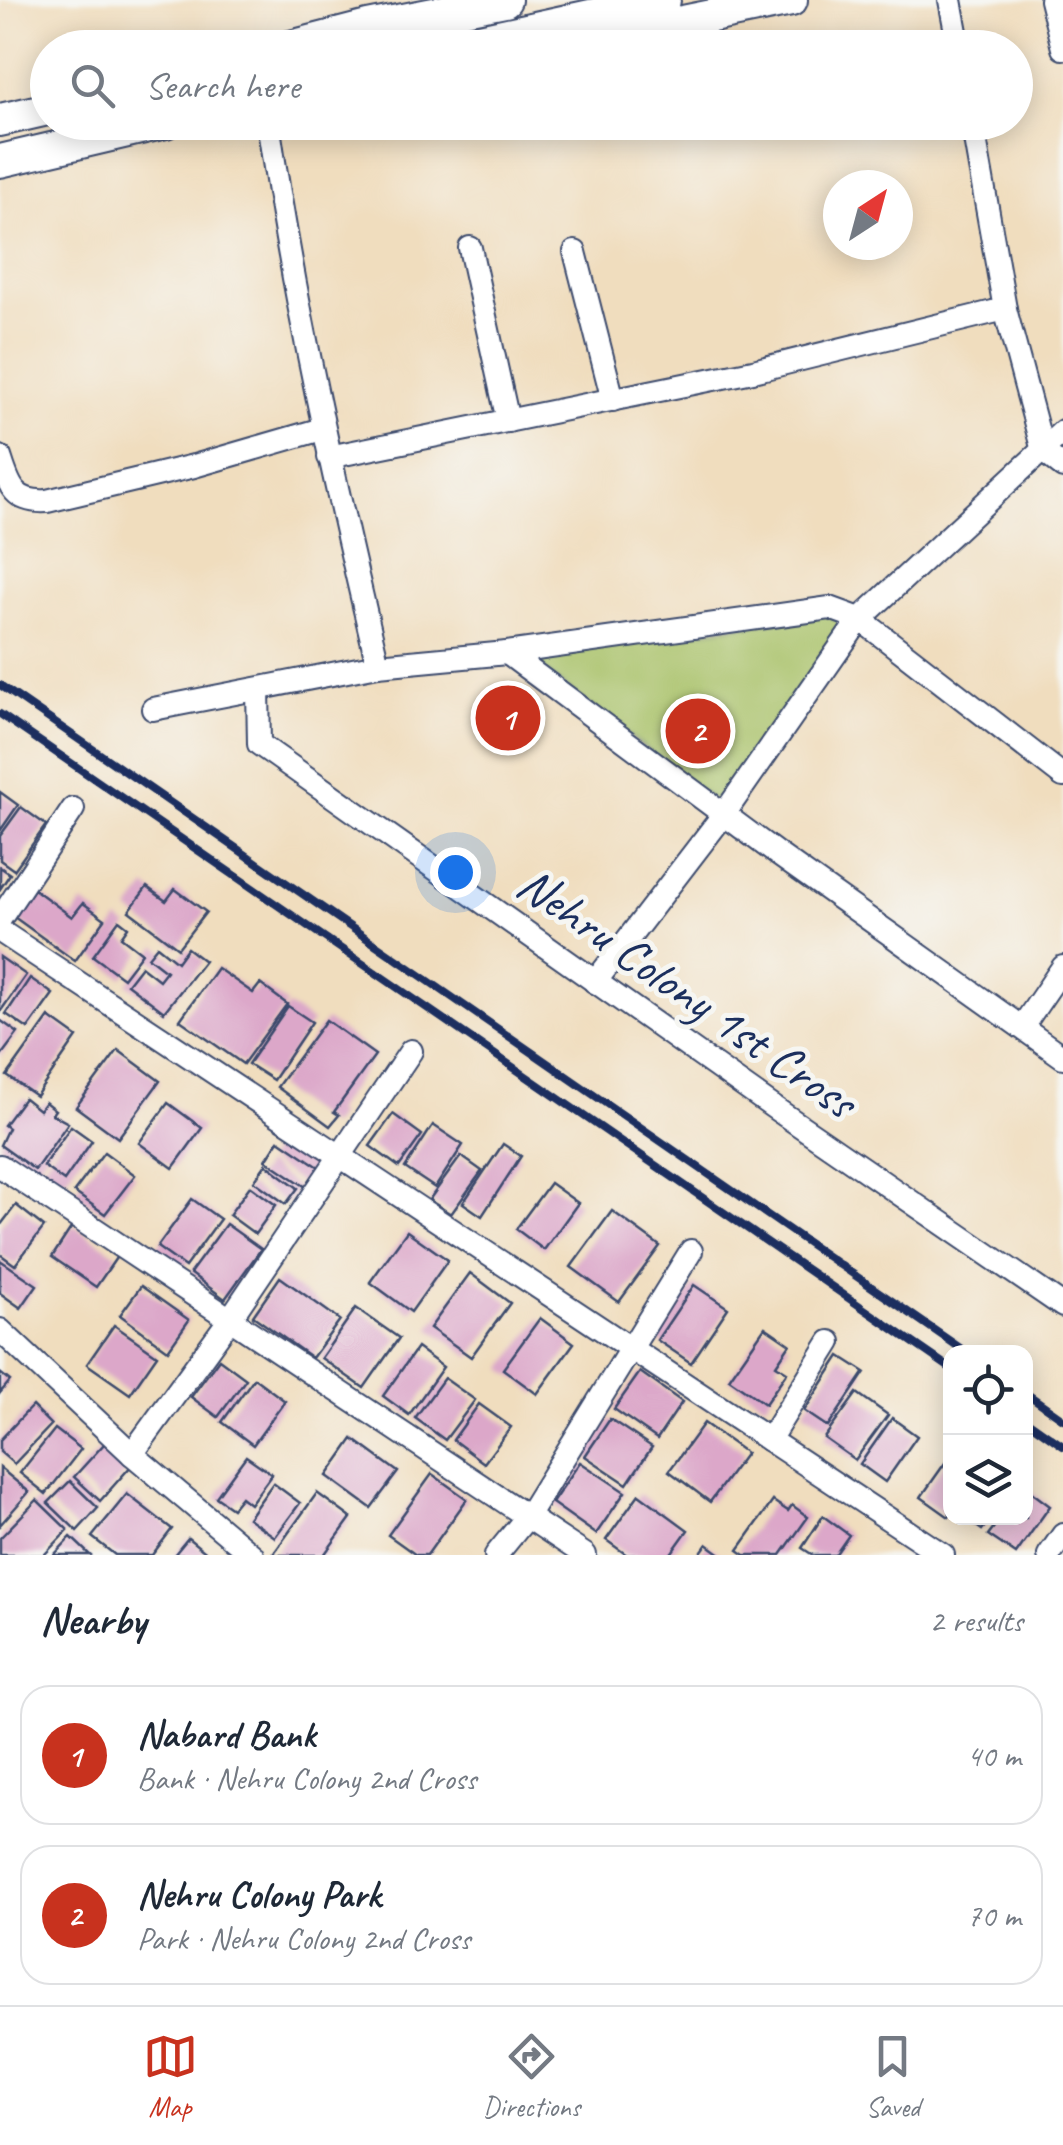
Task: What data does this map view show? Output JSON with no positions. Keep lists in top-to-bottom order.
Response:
{
  "streets": {
    "street": ["Nehru Colony 1st Cross"]
  },
  "north": "top right",
  "page": {
    "search": "Search here",
    "pins": ["1", "2"],
    "heading": ["Nearby", "2 results"],
    "list": [
      {
        "mark": "1",
        "name": "Nabard Bank",
        "note": "Bank · Nehru Colony 2nd Cross",
        "value": "40 m"
      },
      {
        "mark": "2",
        "name": "Nehru Colony Park",
        "note": "Park · Nehru Colony 2nd Cross",
        "value": "70 m"
      }
    ],
    "nav": ["Map", "Directions", "Saved"]
  }
}
